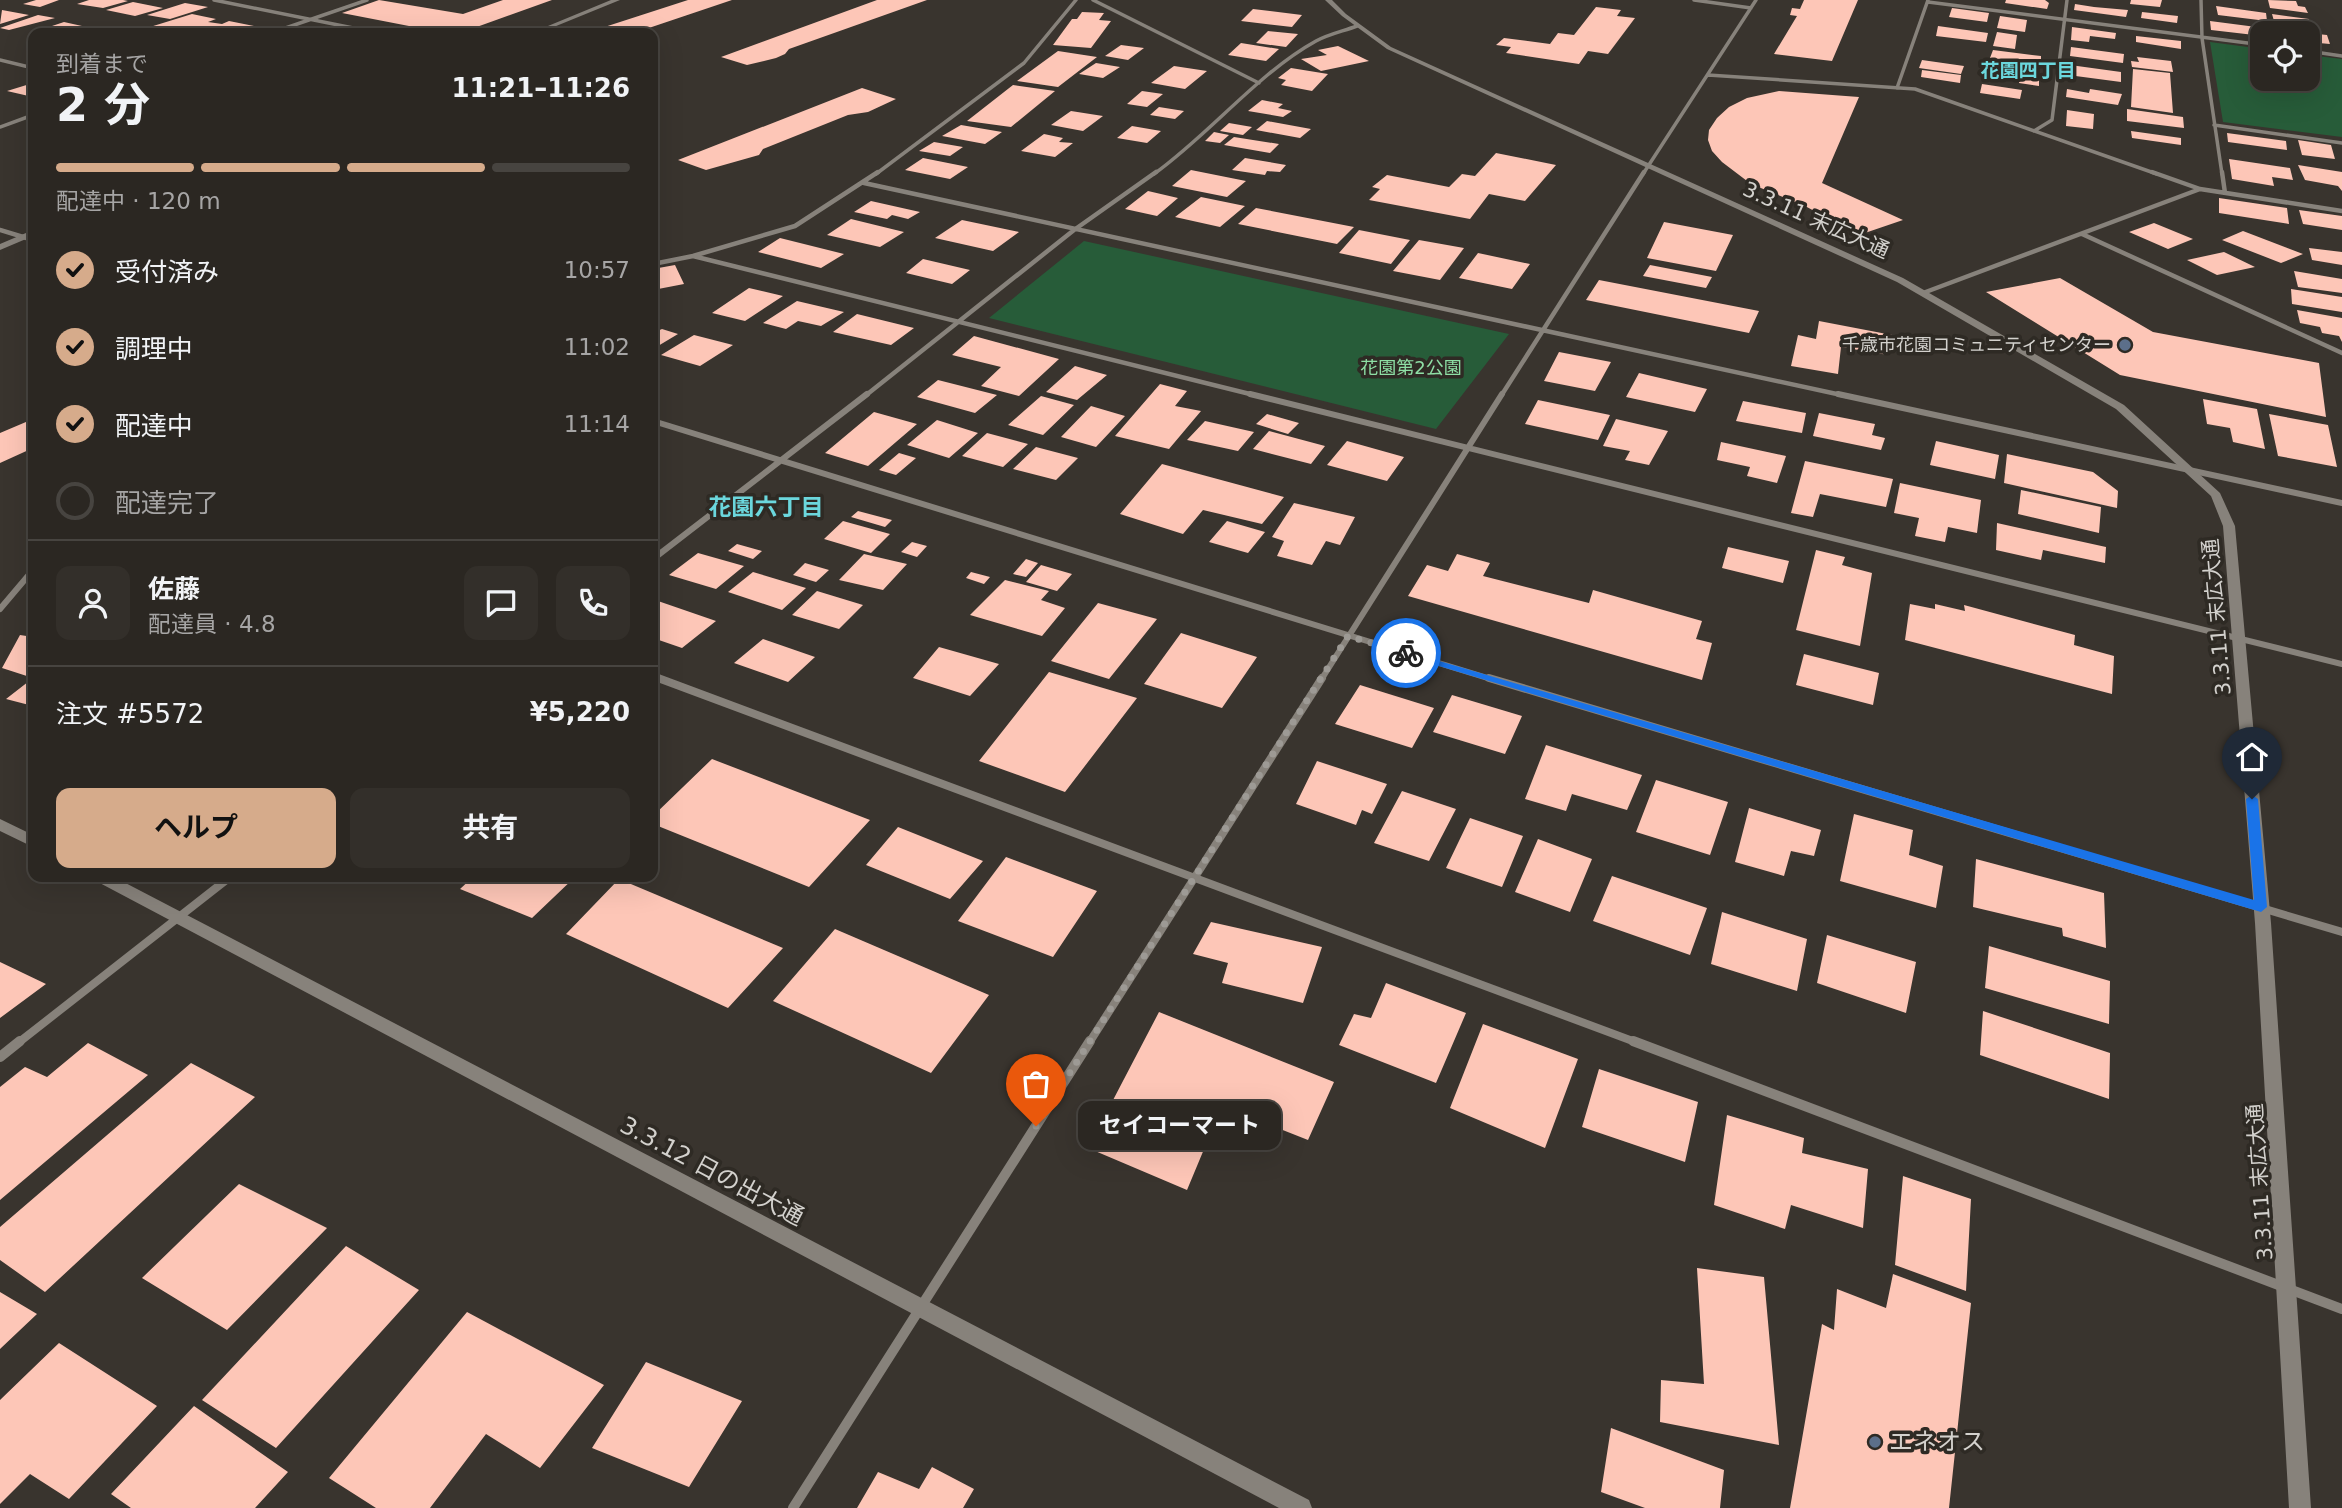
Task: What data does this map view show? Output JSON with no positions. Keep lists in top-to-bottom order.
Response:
{
  "streets": {
    "street": ["3.3.11 末広大通", "3.3.12 日の出大通"]
  },
  "districts": ["花園四丁目", "花園六丁目"],
  "parks": ["花園第2公園"],
  "places": ["千歳市花園コミュニティセンター", "セイコーマート", "エネオス"],
  "page": {
    "heading": ["2 分", "到着まで", "11:21–11:26"],
    "panel": [
      "佐藤",
      "配達員 · 4.8",
      "注文 #5572",
      "¥5,220"
    ],
    "bar": "配達中 · 120 m",
    "list": [
      ["受付済み", "10:57"],
      ["調理中", "11:02"],
      ["配達中", "11:14"],
      "配達完了"
    ],
    "buttons": ["ヘルプ", "共有"],
    "bubble": "セイコーマート"
  }
}
